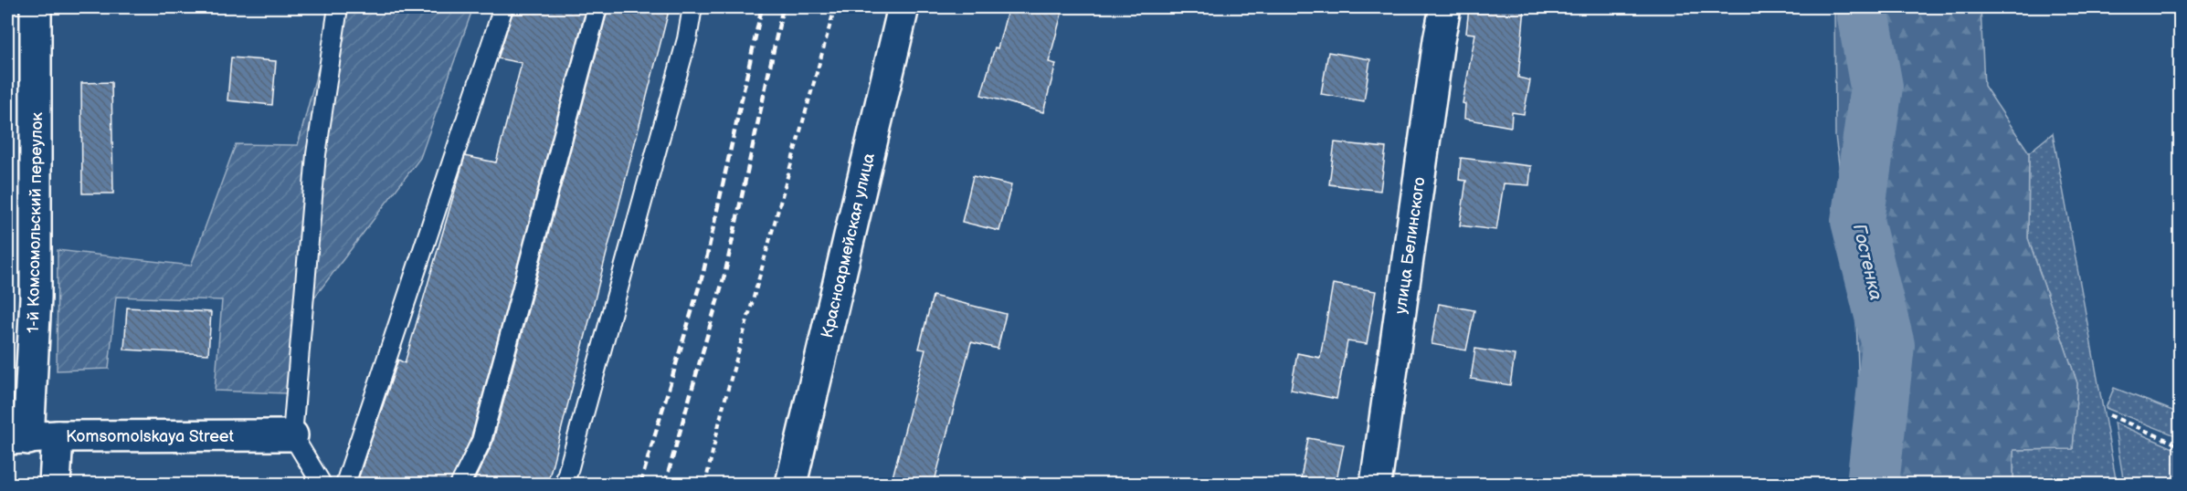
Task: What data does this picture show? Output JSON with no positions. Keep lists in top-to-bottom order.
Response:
{
  "streets": {
    "street": [
      "1-й Комсомольский переулок",
      "Красноармейская улица",
      "улица Белинского",
      "Komsomolskaya Street"
    ]
  },
  "crossings": [
    ["1-й Комсомольский переулок", "Komsomolskaya Street"]
  ],
  "water": ["Гостенка"]
}
